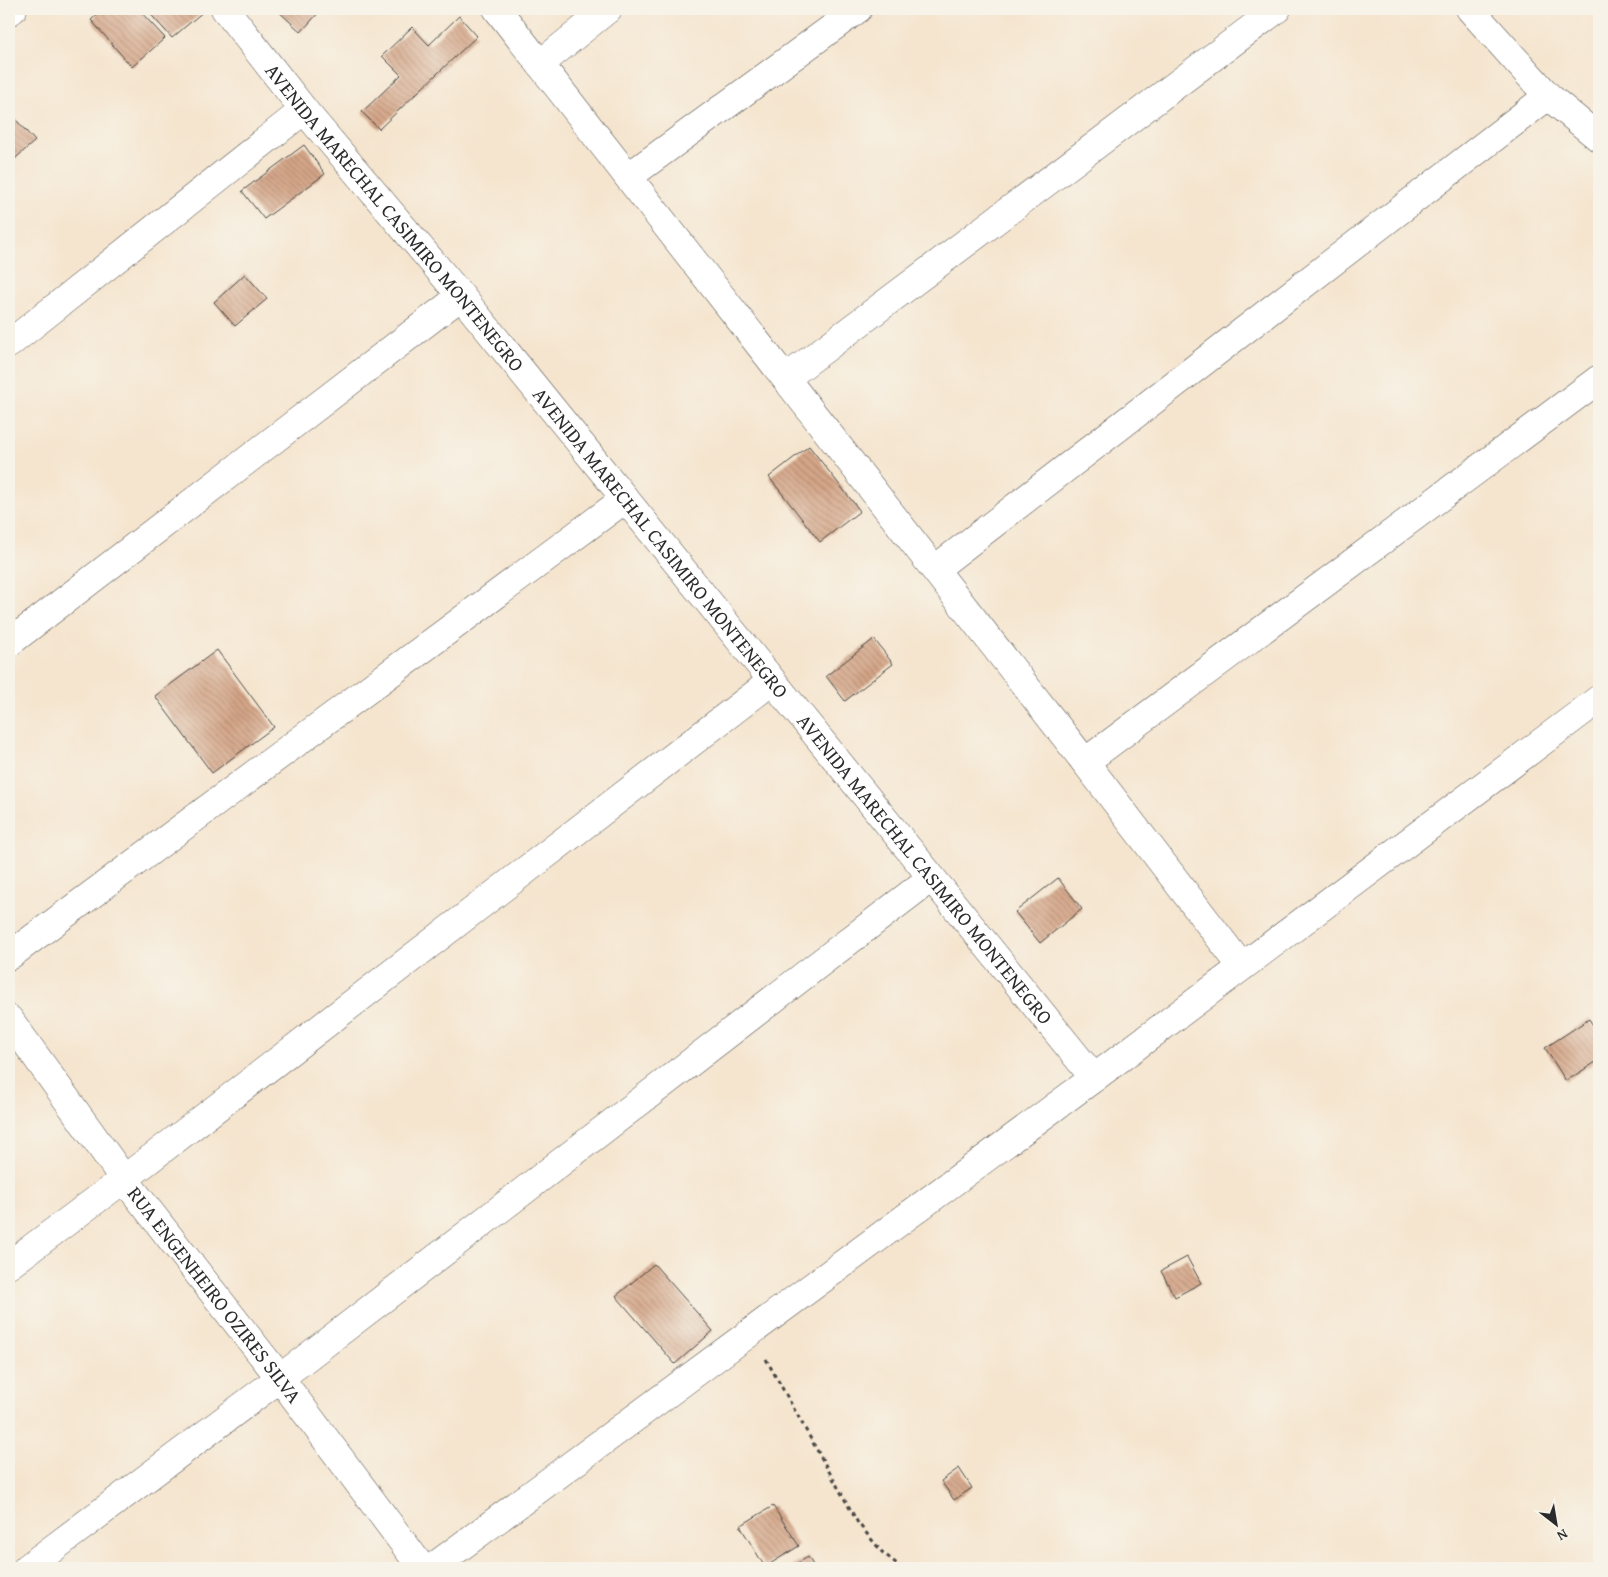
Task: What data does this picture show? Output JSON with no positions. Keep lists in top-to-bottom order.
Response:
{
  "streets": {
    "street": ["AVENIDA MARECHAL CASIMIRO MONTENEGRO", "RUA ENGENHEIRO OZIRES SILVA"]
  },
  "north": "bottom right"
}
